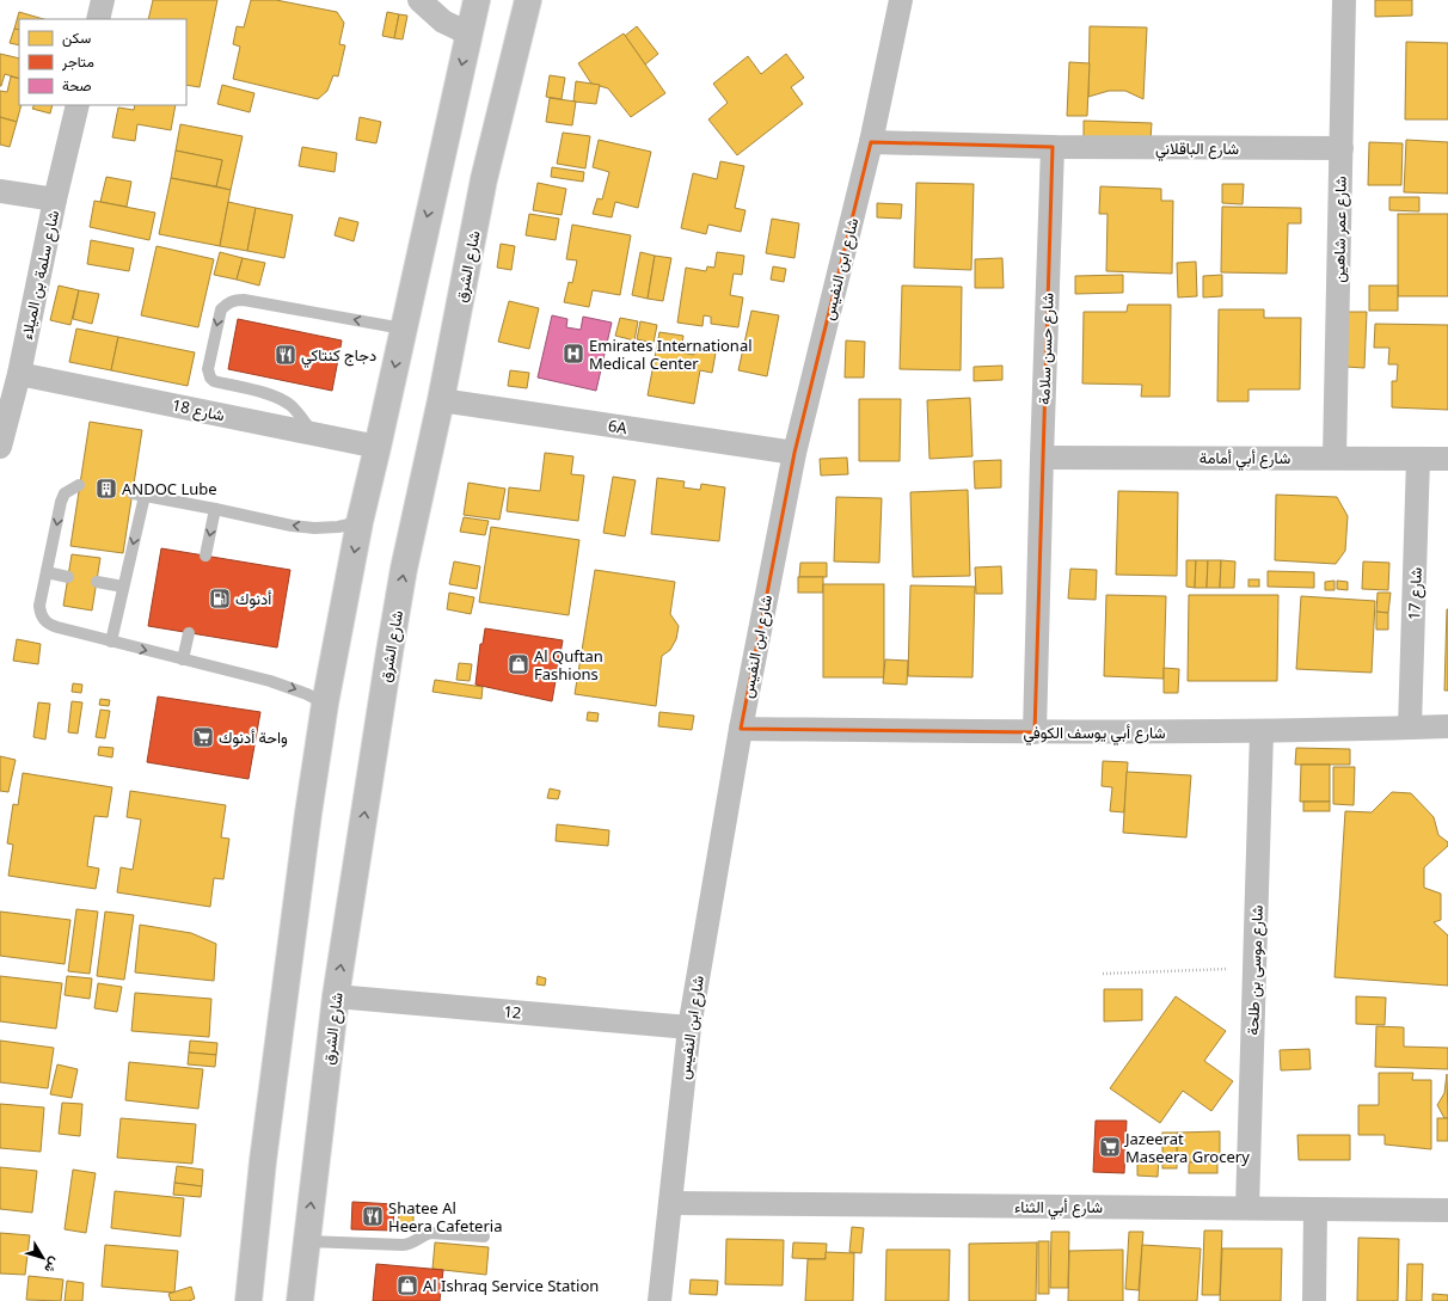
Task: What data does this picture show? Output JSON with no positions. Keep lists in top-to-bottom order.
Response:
{
  "streets": {
    "main road": ["شارع الشرق"],
    "street": [
      "شارع الباقلاني",
      "شارع عمر شاهين",
      "شارع ابن النفيس",
      "شارع سلمة بن الميلاء",
      "شارع حسن سلامة",
      "شارع 18",
      "6A",
      "شارع أبي أمامة",
      "شارع 17",
      "شارع أبي يوسف الكوفي",
      "شارع موسى بن طلحة",
      "12",
      "شارع أبي الثناء"
    ]
  },
  "crossings": [
    ["شارع الباقلاني", "شارع عمر شاهين"],
    ["شارع الباقلاني", "شارع حسن سلامة"],
    ["شارع عمر شاهين", "شارع أبي أمامة"],
    ["شارع الشرق", "6A"],
    ["شارع الشرق", "12"],
    ["شارع ابن النفيس", "6A"],
    ["شارع ابن النفيس", "شارع أبي يوسف الكوفي"],
    ["شارع ابن النفيس", "12"],
    ["شارع ابن النفيس", "شارع أبي الثناء"],
    ["شارع سلمة بن الميلاء", "شارع 18"],
    ["شارع حسن سلامة", "شارع أبي أمامة"],
    ["شارع حسن سلامة", "شارع أبي يوسف الكوفي"],
    ["شارع أبي أمامة", "شارع 17"],
    ["شارع 17", "شارع أبي يوسف الكوفي"],
    ["شارع أبي يوسف الكوفي", "شارع موسى بن طلحة"],
    ["شارع موسى بن طلحة", "شارع أبي الثناء"]
  ],
  "places": {
    "hospital": ["Emirates International Medical Center"],
    "restaurant": ["دجاج كنتاكي", "Shatee Al Heera Cafeteria"],
    "building": ["ANDOC Lube"],
    "fuel station": ["أدنوك"],
    "shop": ["Al Quftan Fashions", "Al Ishraq Service Station"],
    "supermarket": ["واحة أدنوك", "Jazeerat Maseera Grocery"]
  },
  "legend": ["سكن", "متاجر", "صحة"],
  "north": "bottom right"
}
